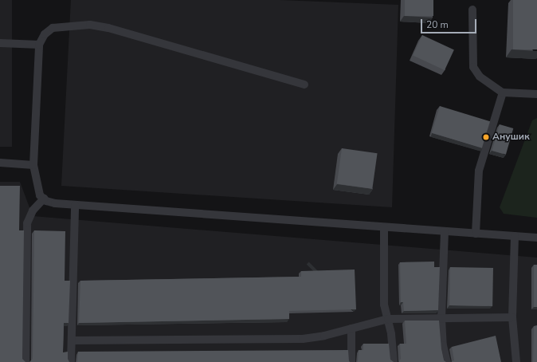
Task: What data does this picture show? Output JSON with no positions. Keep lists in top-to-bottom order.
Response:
{
  "places": ["Анушик"],
  "scale_bar": "20 m"
}
